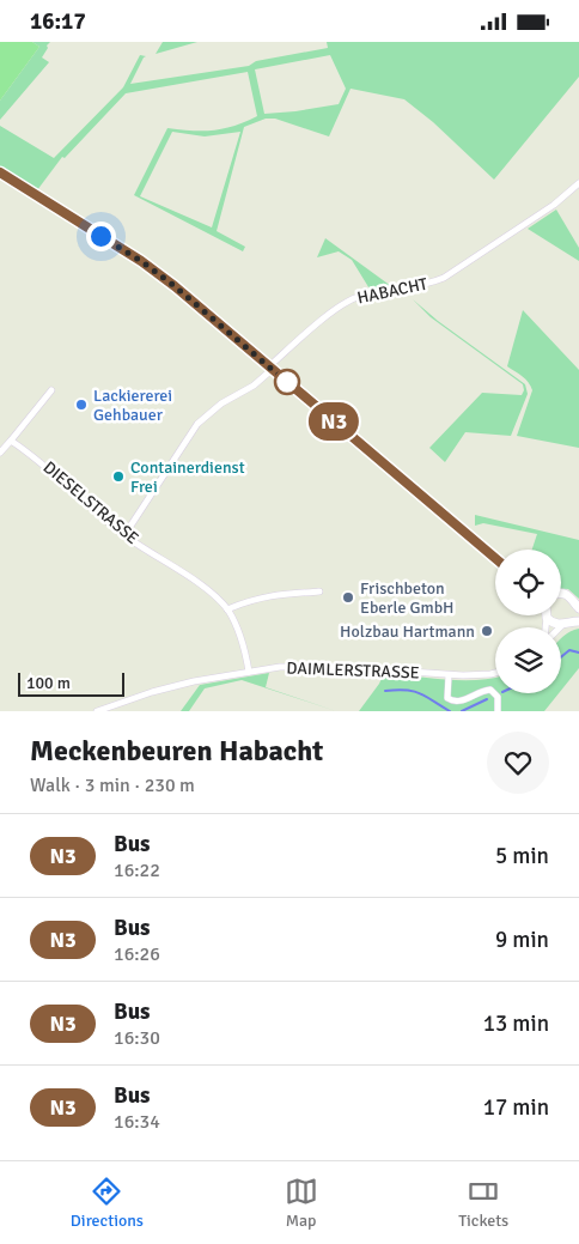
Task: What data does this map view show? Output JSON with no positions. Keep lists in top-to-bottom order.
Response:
{
  "streets": {
    "street": ["HABACHT", "DIESELSTRASSE", "DAIMLERSTRASSE"]
  },
  "crossings": [
    ["HABACHT", "DIESELSTRASSE"],
    ["DIESELSTRASSE", "DAIMLERSTRASSE"]
  ],
  "places": [
    "Lackiererei Gehbauer",
    "Containerdienst Frei",
    "Frischbeton Eberle GmbH",
    "Holzbau Hartmann"
  ],
  "lines": ["bus line N3"],
  "scale_bar": "100 m",
  "page": {
    "status": "16:17",
    "on_map": "N3",
    "scale": "100 m",
    "heading": ["Meckenbeuren Habacht", "Walk · 3 min · 230 m"],
    "list": [
      {
        "mark": "N3",
        "name": "Bus",
        "note": "16:22",
        "value": "5 min"
      },
      {
        "mark": "N3",
        "name": "Bus",
        "note": "16:26",
        "value": "9 min"
      },
      {
        "mark": "N3",
        "name": "Bus",
        "note": "16:30",
        "value": "13 min"
      },
      {
        "mark": "N3",
        "name": "Bus",
        "note": "16:34",
        "value": "17 min"
      }
    ],
    "tabs": ["Directions", "Map", "Tickets"]
  }
}
